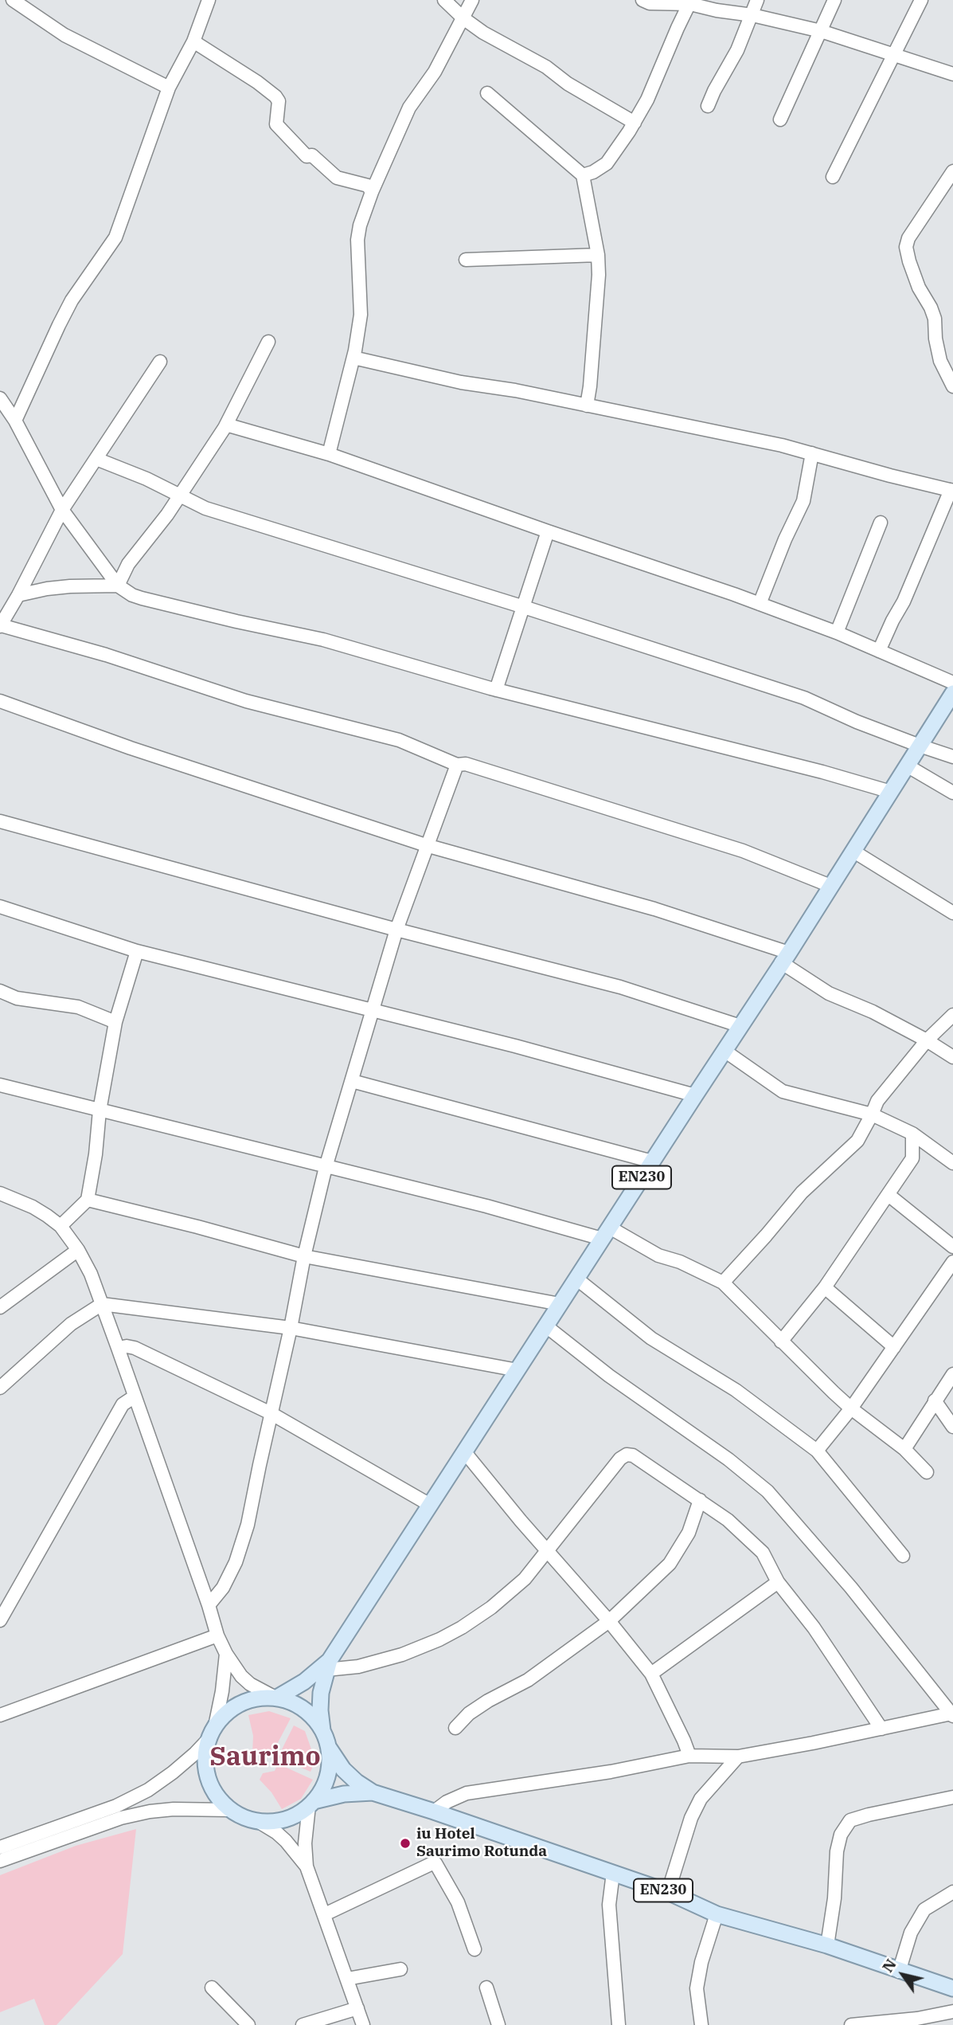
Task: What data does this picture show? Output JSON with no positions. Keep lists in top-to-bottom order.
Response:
{
  "streets": {
    "main road": ["EN230"]
  },
  "districts": ["Saurimo"],
  "places": ["iu Hotel Saurimo Rotunda"],
  "north": "top left"
}
